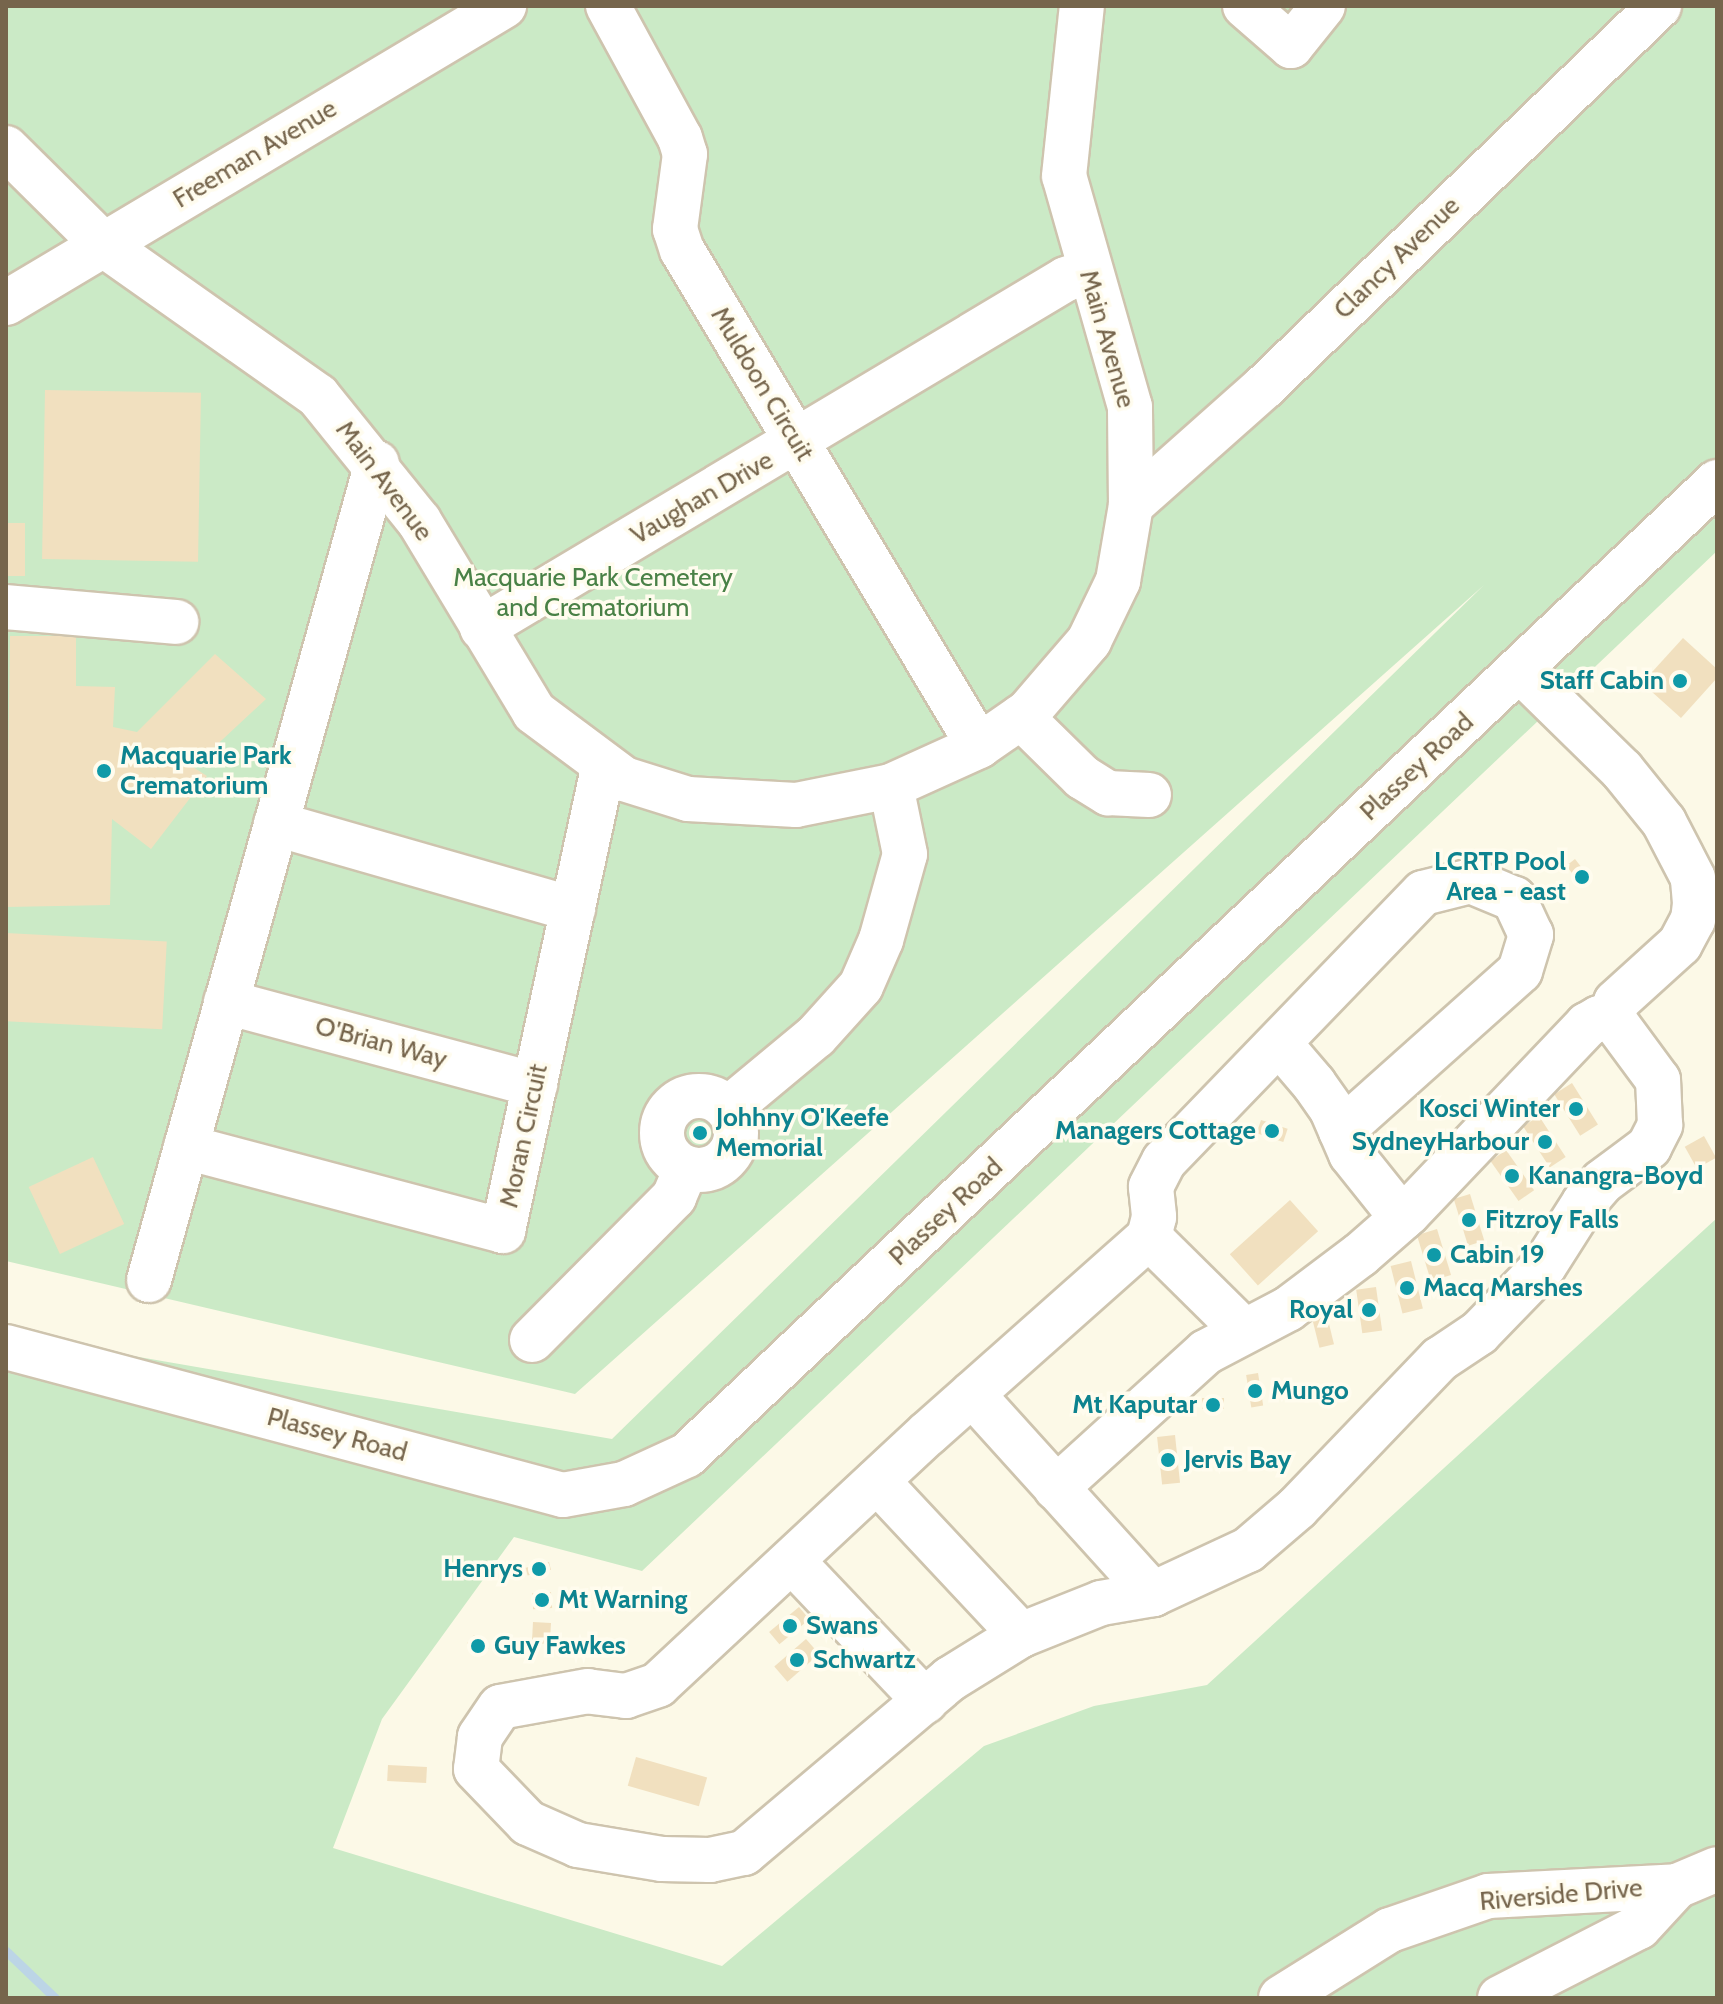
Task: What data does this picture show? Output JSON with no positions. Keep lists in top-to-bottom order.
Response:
{
  "streets": {
    "street": [
      "Freeman Avenue",
      "Clancy Avenue",
      "Main Avenue",
      "Muldoon Circuit",
      "Vaughan Drive",
      "Plassey Road",
      "O'Brian Way",
      "Moran Circuit",
      "Riverside Drive"
    ]
  },
  "crossings": [
    ["Freeman Avenue", "Main Avenue"],
    ["Clancy Avenue", "Main Avenue"],
    ["Main Avenue", "Muldoon Circuit"],
    ["Main Avenue", "Vaughan Drive"],
    ["Main Avenue", "Moran Circuit"],
    ["Muldoon Circuit", "Vaughan Drive"],
    ["O'Brian Way", "Moran Circuit"]
  ],
  "parks": ["Macquarie Park Cemetery and Crematorium"],
  "places": [
    "Staff Cabin",
    "Macquarie Park Crematorium",
    "LCRTP Pool Area - east",
    "Kosci Winter",
    "Managers Cottage",
    "Johhny O'Keefe Memorial",
    "SydneyHarbour",
    "Kanangra-Boyd",
    "Fitzroy Falls",
    "Cabin 19",
    "Macq Marshes",
    "Royal",
    "Mungo",
    "Mt Kaputar",
    "Jervis Bay",
    "Henrys",
    "Mt Warning",
    "Swans",
    "Guy Fawkes",
    "Schwartz"
  ]
}
